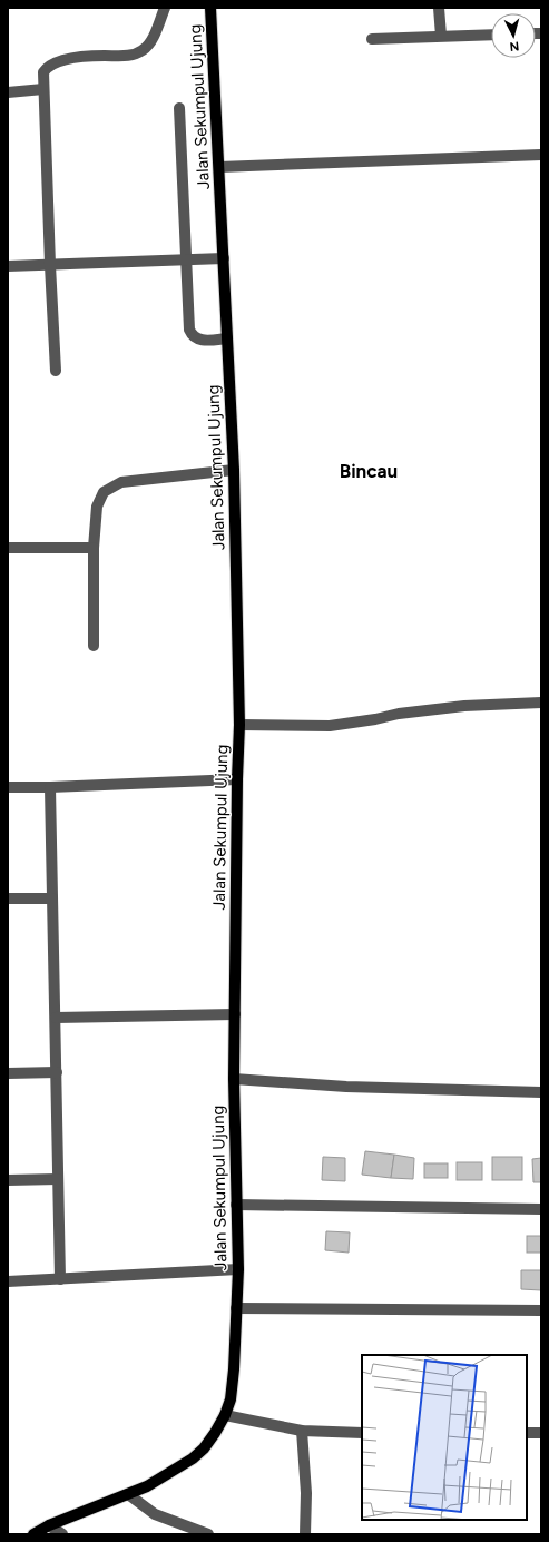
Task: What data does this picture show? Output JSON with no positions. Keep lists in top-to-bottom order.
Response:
{
  "streets": {
    "main road": ["Jalan Sekumpul Ujung"]
  },
  "districts": ["Bincau"],
  "north": "bottom"
}
